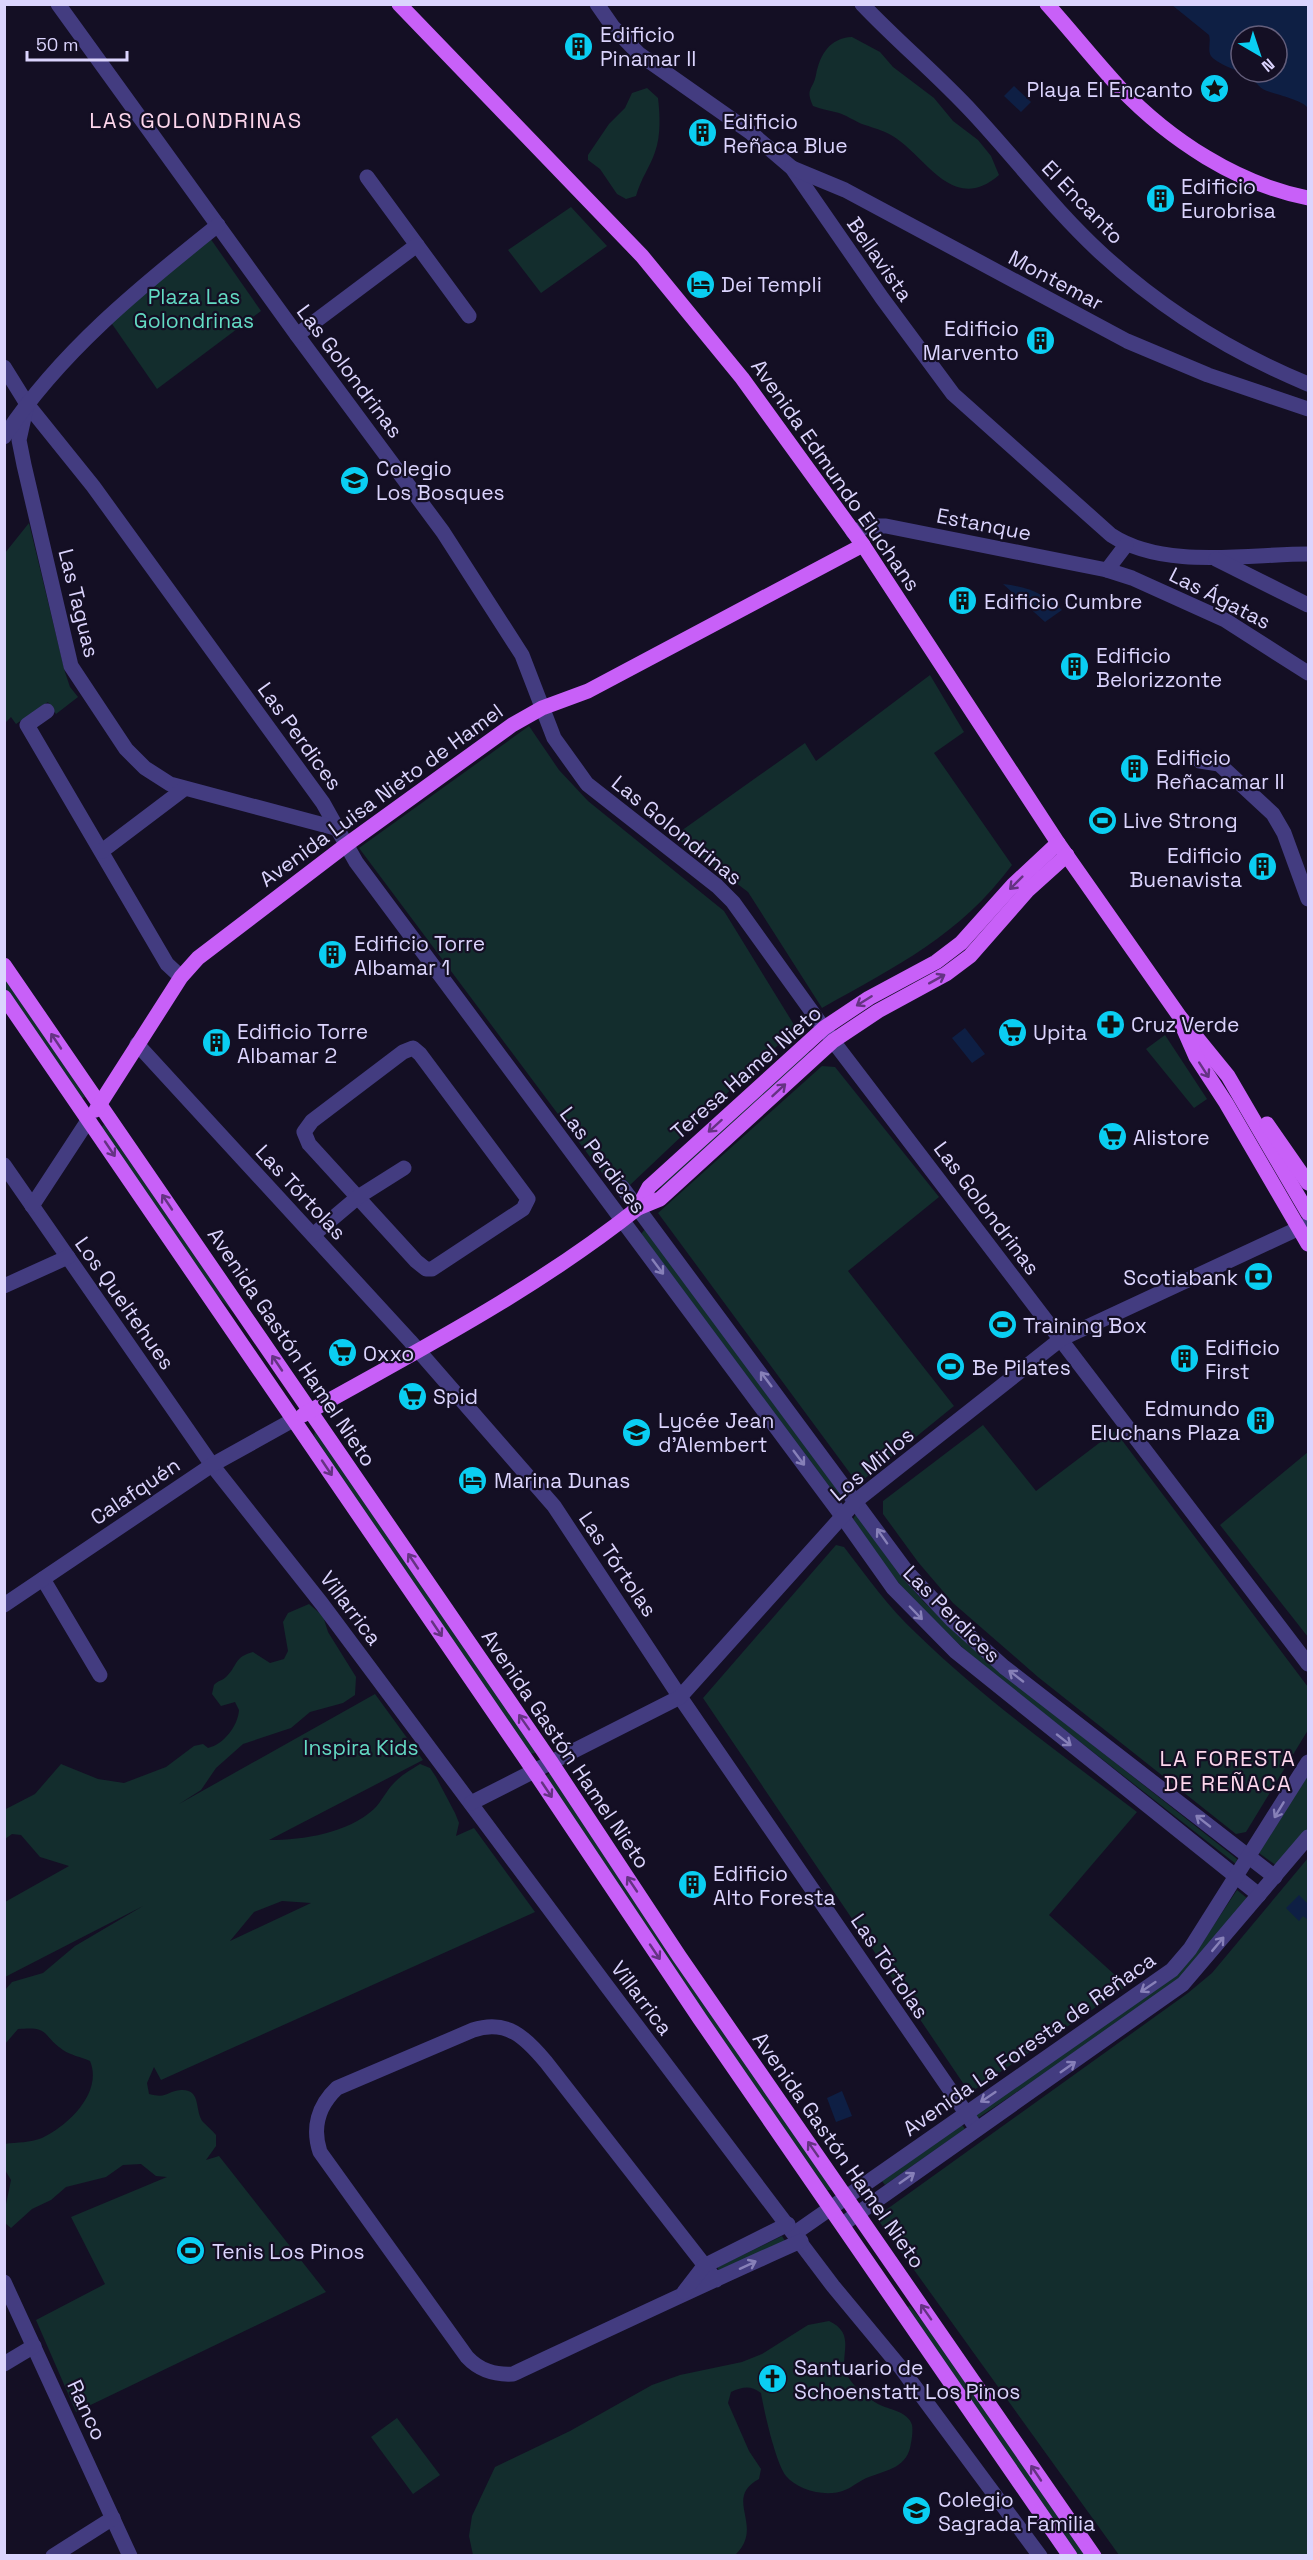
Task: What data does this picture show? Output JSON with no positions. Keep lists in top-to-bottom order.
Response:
{
  "streets": {
    "main road": [
      "Avenida Edmundo Eluchans",
      "Avenida Luisa Nieto de Hamel",
      "Teresa Hamel Nieto",
      "Avenida Gastón Hamel Nieto"
    ],
    "street": [
      "El Encanto",
      "Bellavista",
      "Montemar",
      "Las Golondrinas",
      "Estanque",
      "Las Ágatas",
      "Las Taguas",
      "Las Perdices",
      "Las Tórtolas",
      "Los Queltehues",
      "Los Mirlos",
      "Calafquén",
      "Villarrica",
      "Avenida La Foresta de Reñaca",
      "Ranco"
    ]
  },
  "crossings": [
    ["Bellavista", "Montemar"],
    ["Las Golondrinas", "Avenida Luisa Nieto de Hamel"],
    ["Las Golondrinas", "Teresa Hamel Nieto"],
    ["Las Golondrinas", "Los Mirlos"],
    ["Avenida Edmundo Eluchans", "Estanque"],
    ["Avenida Edmundo Eluchans", "Avenida Luisa Nieto de Hamel"],
    ["Avenida Edmundo Eluchans", "Teresa Hamel Nieto"],
    ["Avenida Edmundo Eluchans", "Los Mirlos"],
    ["Estanque", "Las Ágatas"],
    ["Las Taguas", "Las Perdices"],
    ["Las Perdices", "Avenida Luisa Nieto de Hamel"],
    ["Las Perdices", "Teresa Hamel Nieto"],
    ["Las Perdices", "Los Mirlos"],
    ["Las Perdices", "Avenida La Foresta de Reñaca"],
    ["Avenida Luisa Nieto de Hamel", "Las Tórtolas"],
    ["Avenida Luisa Nieto de Hamel", "Los Queltehues"],
    ["Avenida Luisa Nieto de Hamel", "Avenida Gastón Hamel Nieto"],
    ["Teresa Hamel Nieto", "Las Tórtolas"],
    ["Teresa Hamel Nieto", "Avenida Gastón Hamel Nieto"],
    ["Teresa Hamel Nieto", "Calafquén"],
    ["Las Tórtolas", "Los Mirlos"],
    ["Las Tórtolas", "Avenida La Foresta de Reñaca"],
    ["Los Queltehues", "Calafquén"],
    ["Los Queltehues", "Villarrica"],
    ["Avenida Gastón Hamel Nieto", "Los Mirlos"],
    ["Avenida Gastón Hamel Nieto", "Calafquén"],
    ["Avenida Gastón Hamel Nieto", "Avenida La Foresta de Reñaca"],
    ["Los Mirlos", "Villarrica"],
    ["Calafquén", "Villarrica"],
    ["Villarrica", "Avenida La Foresta de Reñaca"]
  ],
  "districts": ["LAS GOLONDRINAS", "LA FORESTA DE REÑACA"],
  "parks": ["Plaza Las Golondrinas", "Inspira Kids"],
  "places": {
    "building": [
      "Edificio Pinamar II",
      "Edificio Reñaca Blue",
      "Edificio Eurobrisa",
      "Edificio Marvento",
      "Edificio Cumbre",
      "Edificio Belorizzonte",
      "Edificio Reñacamar II",
      "Edificio Buenavista",
      "Edificio Torre Albamar 1",
      "Edificio Torre Albamar 2",
      "Edificio First",
      "Edmundo Eluchans Plaza",
      "Edificio Alto Foresta"
    ],
    "place": ["Playa El Encanto"],
    "hotel": ["Dei Templi", "Marina Dunas"],
    "school or university": ["Colegio Los Bosques", "Lycée Jean d’Alembert", "Colegio Sagrada Familia"],
    "sports": [
      "Live Strong",
      "Training Box",
      "Be Pilates",
      "Tenis Los Pinos"
    ],
    "pharmacy": ["Cruz Verde"],
    "supermarket": [
      "Upita",
      "Alistore",
      "Oxxo",
      "Spid"
    ],
    "bank": ["Scotiabank"],
    "church": ["Santuario de Schoenstatt Los Pinos"]
  },
  "scale_bar": "50 m",
  "north": "bottom right"
}
